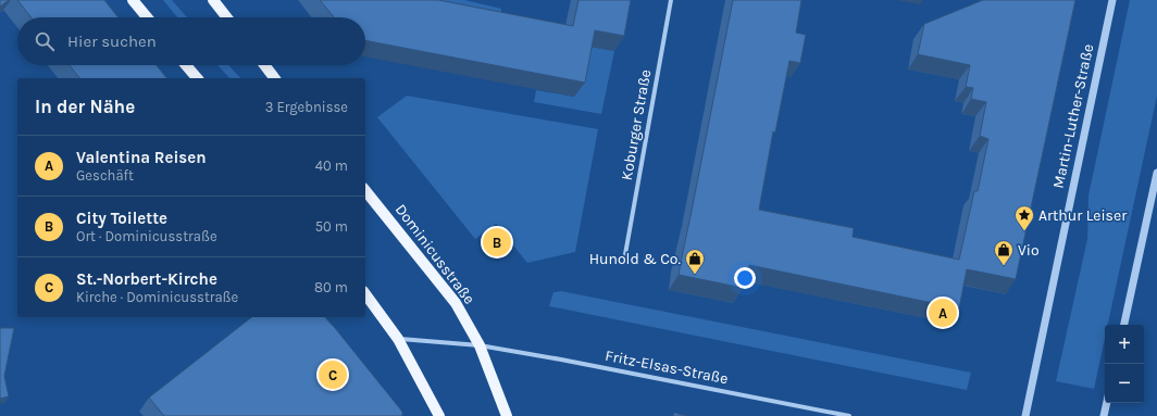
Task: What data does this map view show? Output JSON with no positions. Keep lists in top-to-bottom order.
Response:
{
  "streets": {
    "main road": ["Dominicusstraße"],
    "street": ["Martin-Luther-Straße", "Koburger Straße", "Fritz-Elsas-Straße"]
  },
  "crossings": [
    ["Dominicusstraße", "Fritz-Elsas-Straße"]
  ],
  "places": {
    "place": ["Arthur Leiser"],
    "shop": ["Vio", "Hunold & Co."]
  },
  "page": {
    "search": "Hier suchen",
    "heading": ["In der Nähe", "3 Ergebnisse"],
    "list": [
      {
        "mark": "A",
        "name": "Valentina Reisen",
        "note": "Geschäft",
        "value": "40 m"
      },
      {
        "mark": "B",
        "name": "City Toilette",
        "note": "Ort · Dominicusstraße",
        "value": "50 m"
      },
      {
        "mark": "C",
        "name": "St.-Norbert-Kirche",
        "note": "Kirche · Dominicusstraße",
        "value": "80 m"
      }
    ],
    "pins": ["B", "A", "C"],
    "map_buttons": ["+", "−"]
  }
}
